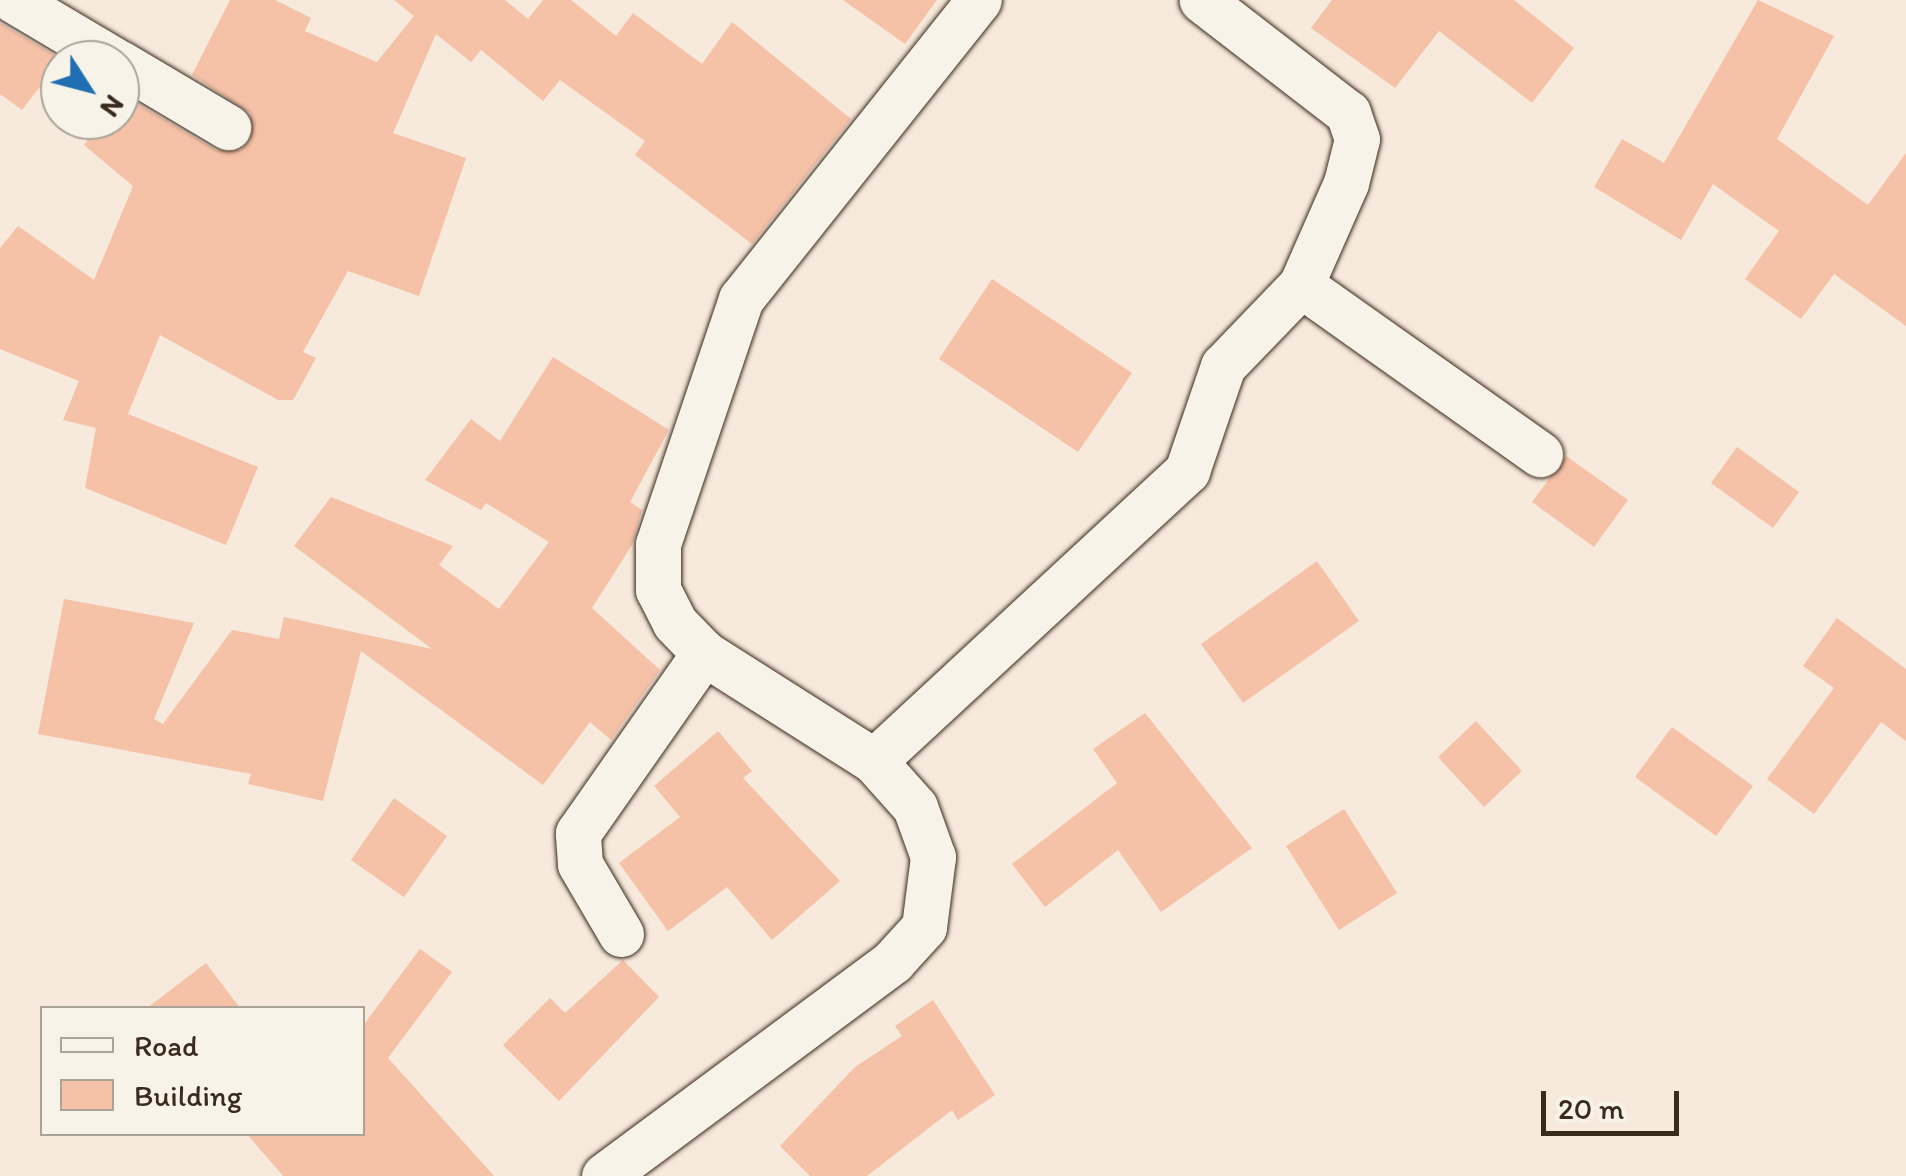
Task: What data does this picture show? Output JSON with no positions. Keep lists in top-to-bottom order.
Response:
{
  "legend": ["Road", "Building"],
  "scale_bar": "20 m",
  "north": "bottom right"
}
